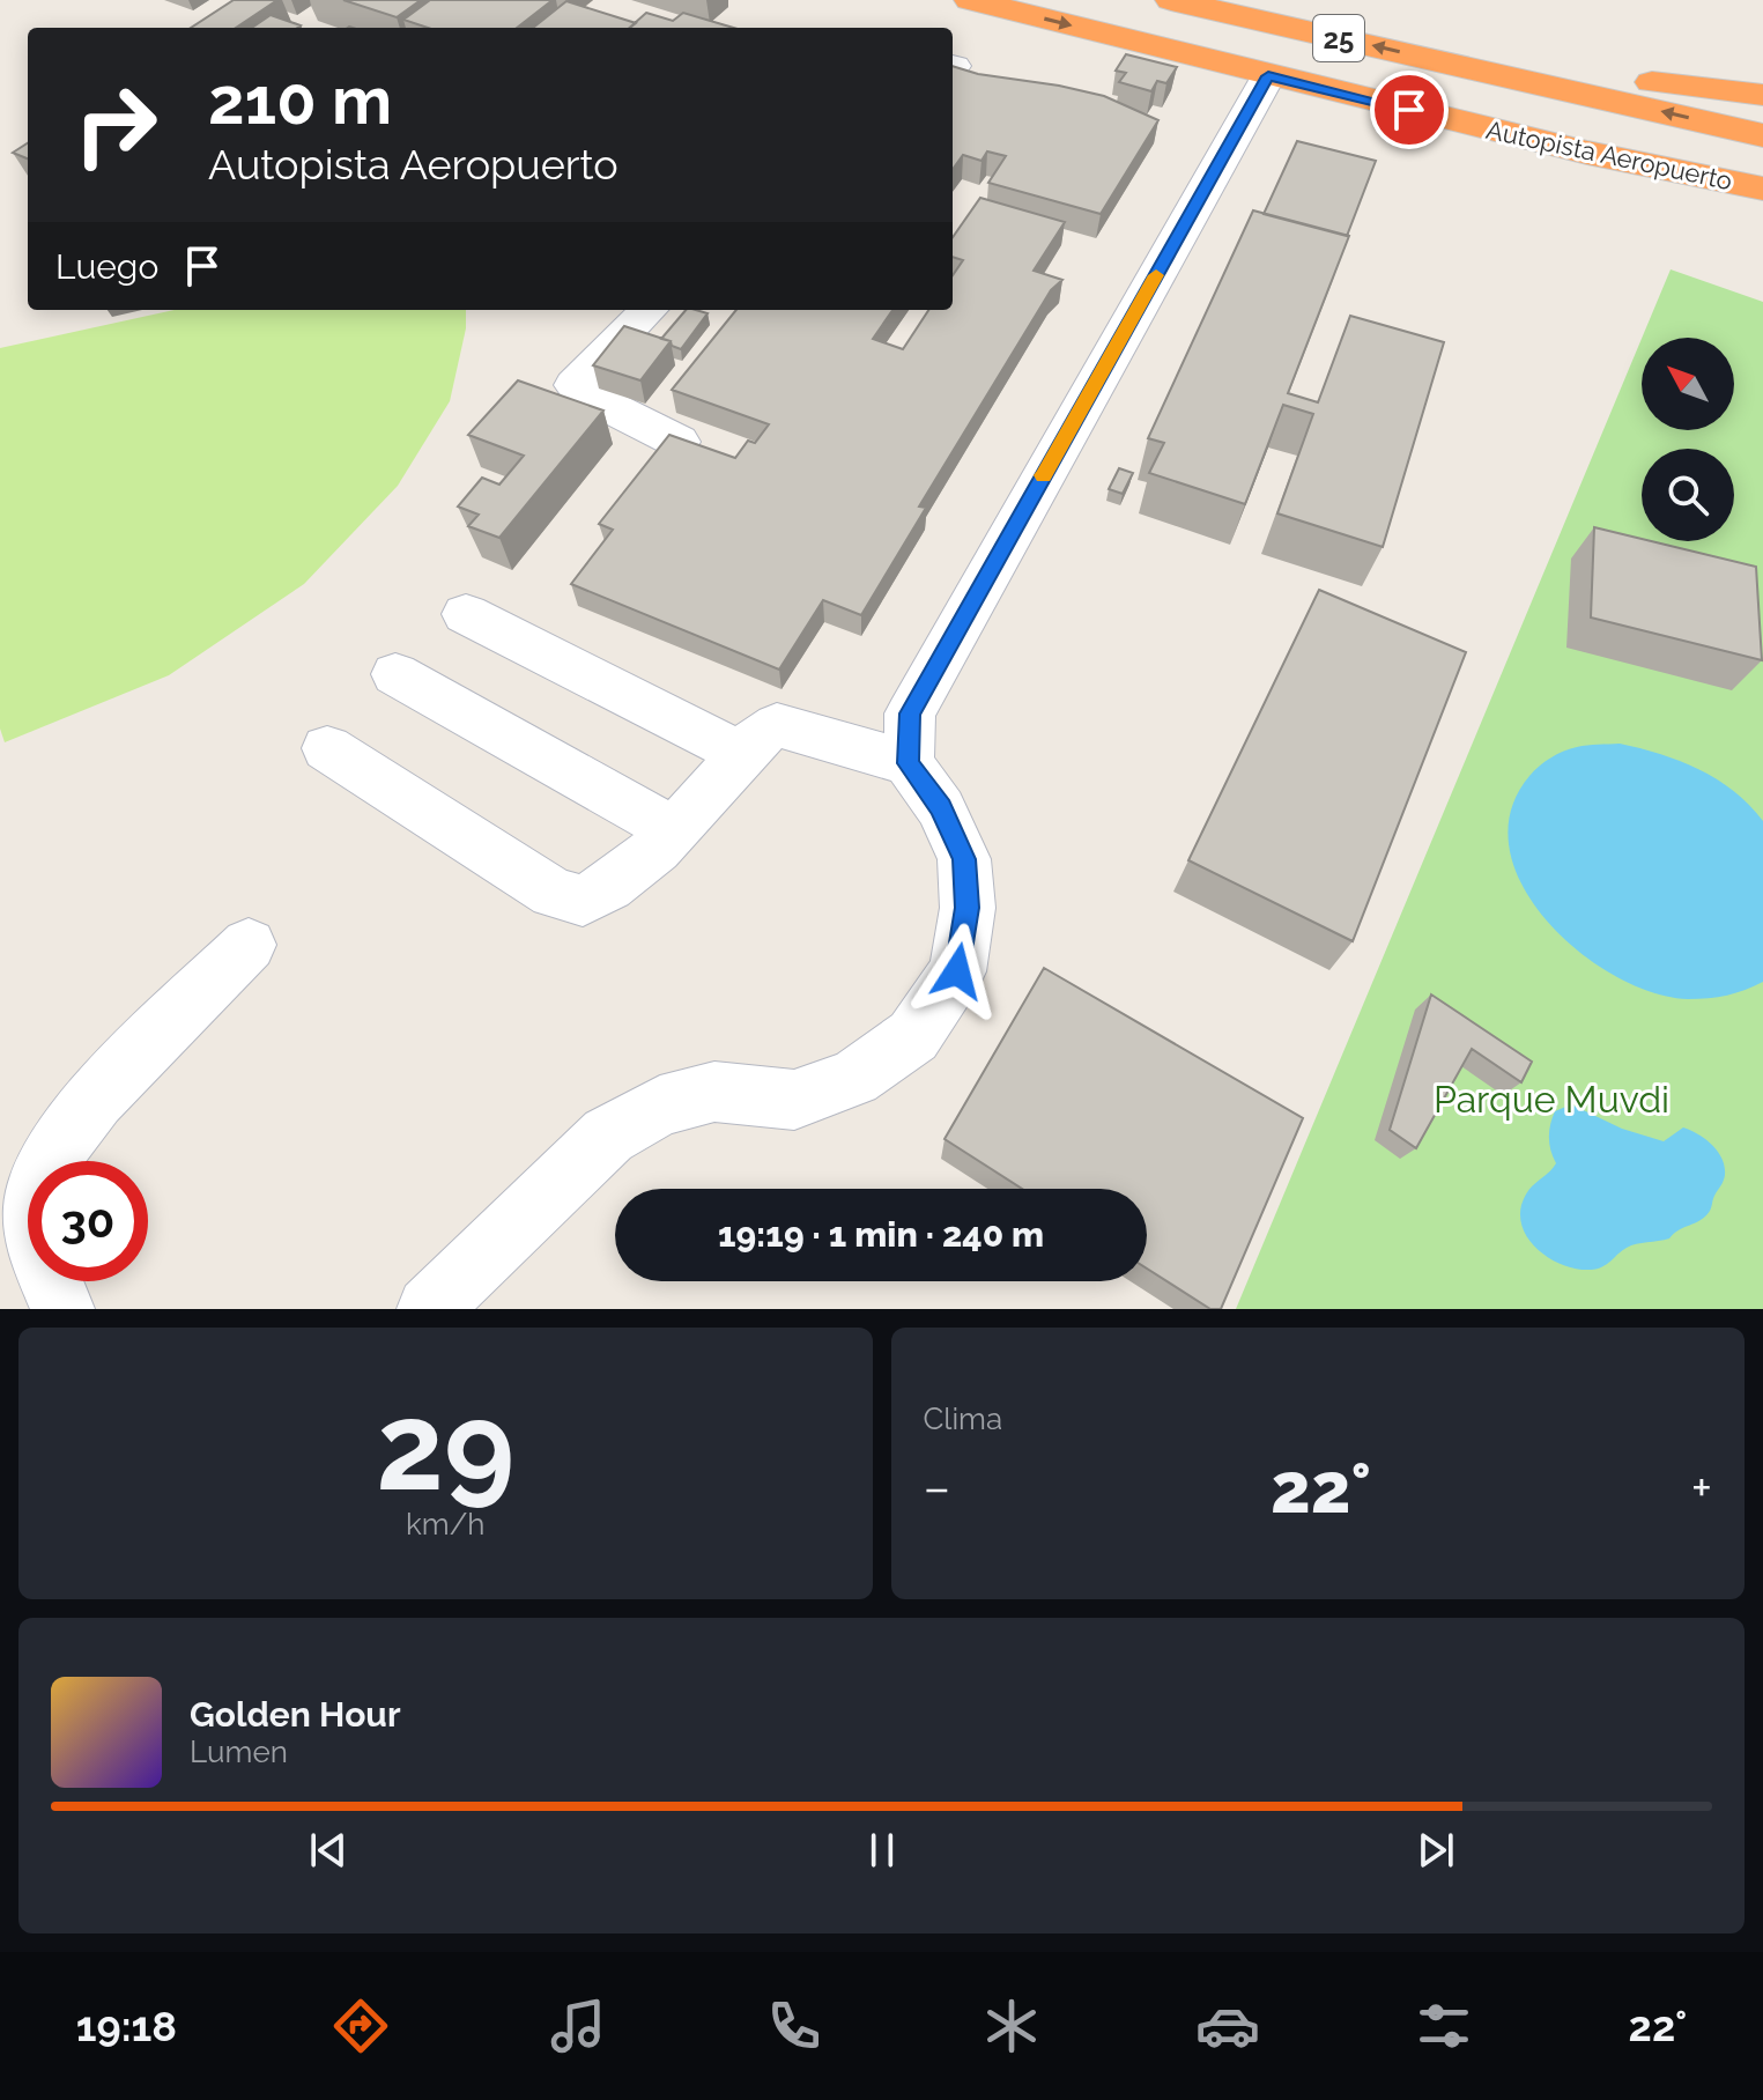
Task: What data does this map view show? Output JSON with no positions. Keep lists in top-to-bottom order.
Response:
{
  "streets": {
    "highway": ["25", "Autopista Aeropuerto"]
  },
  "parks": ["Parque Muvdi"],
  "north": "top left",
  "page": {
    "turn": ["210 m", "Autopista Aeropuerto"],
    "then": "Luego",
    "limit": "30",
    "trip": "19:19 · 1 min · 240 m",
    "tile": [
      ["29", "km/h"],
      "Clima"
    ],
    "heat": ["−", "22°", "+"],
    "song": ["Golden Hour", "Lumen"],
    "tabs": ["19:18", "22°"]
  }
}
